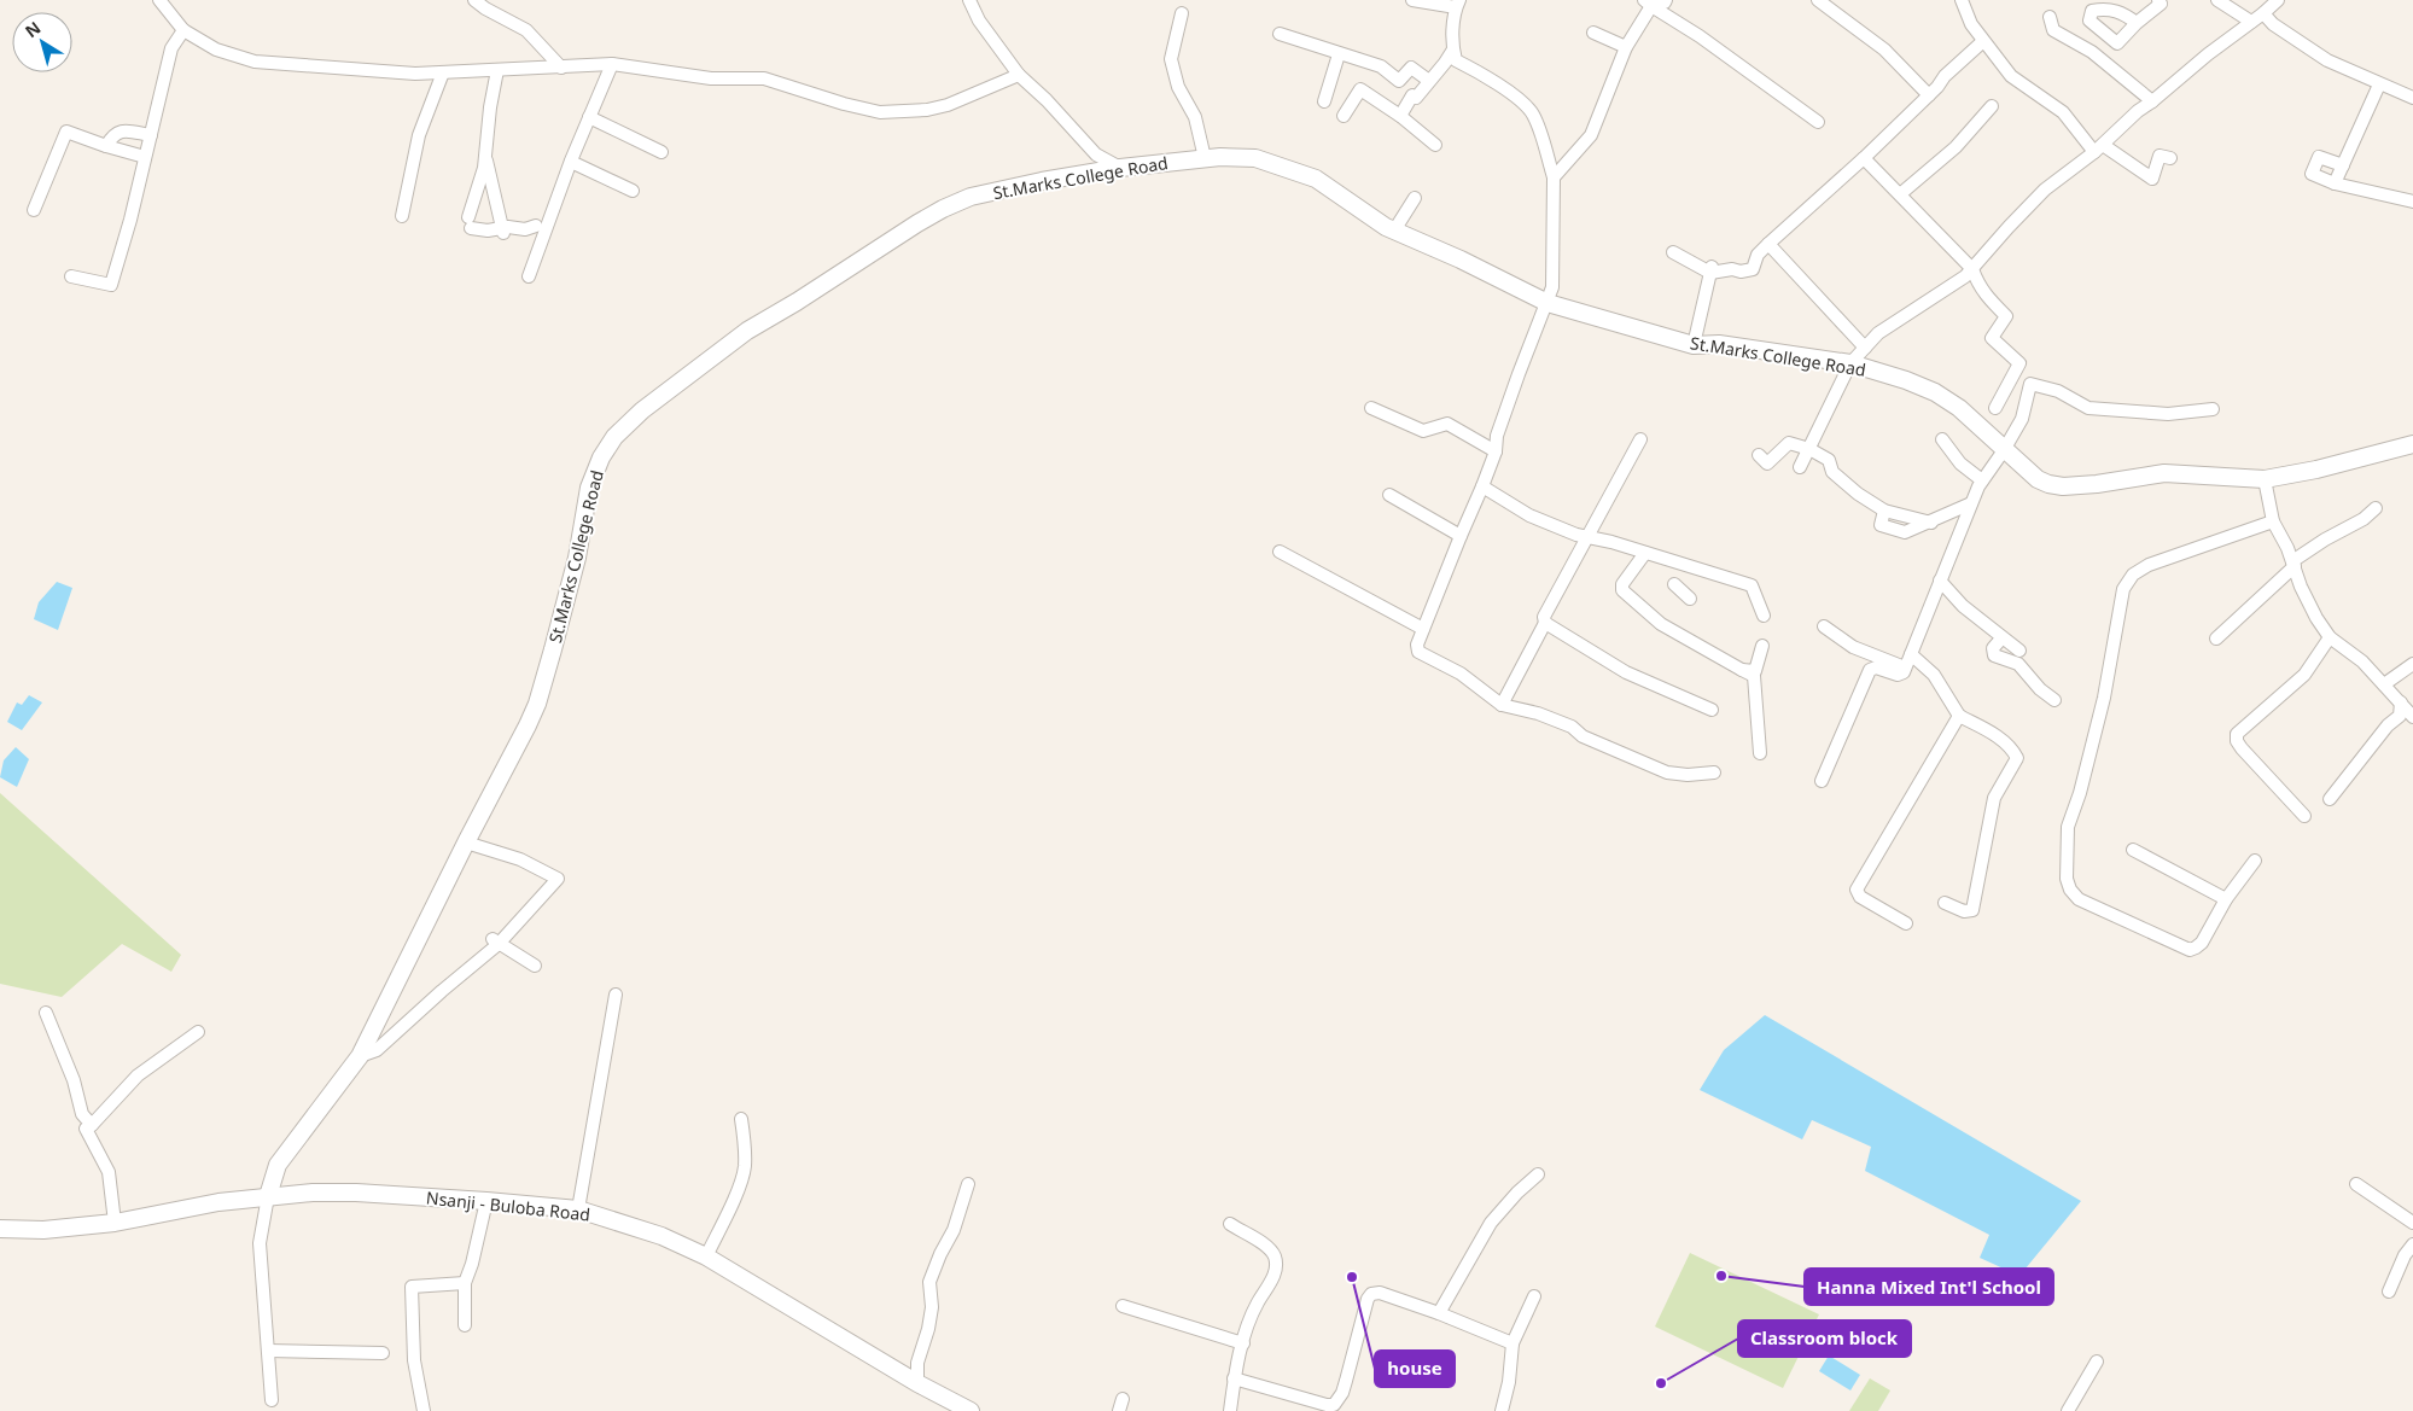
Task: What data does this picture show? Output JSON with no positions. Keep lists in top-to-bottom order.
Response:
{
  "streets": {
    "main road": ["St.Marks College Road", "Nsanji - Buloba Road"]
  },
  "crossings": [
    ["St.Marks College Road", "Nsanji - Buloba Road"]
  ],
  "places": ["Hanna Mixed Int'l School", "house", "Classroom block"],
  "north": "top left"
}
